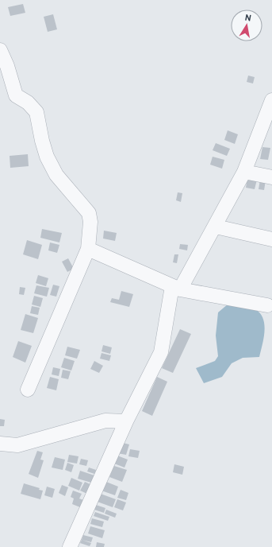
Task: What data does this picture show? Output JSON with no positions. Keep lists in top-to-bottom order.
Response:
{
  "north": "top"
}
